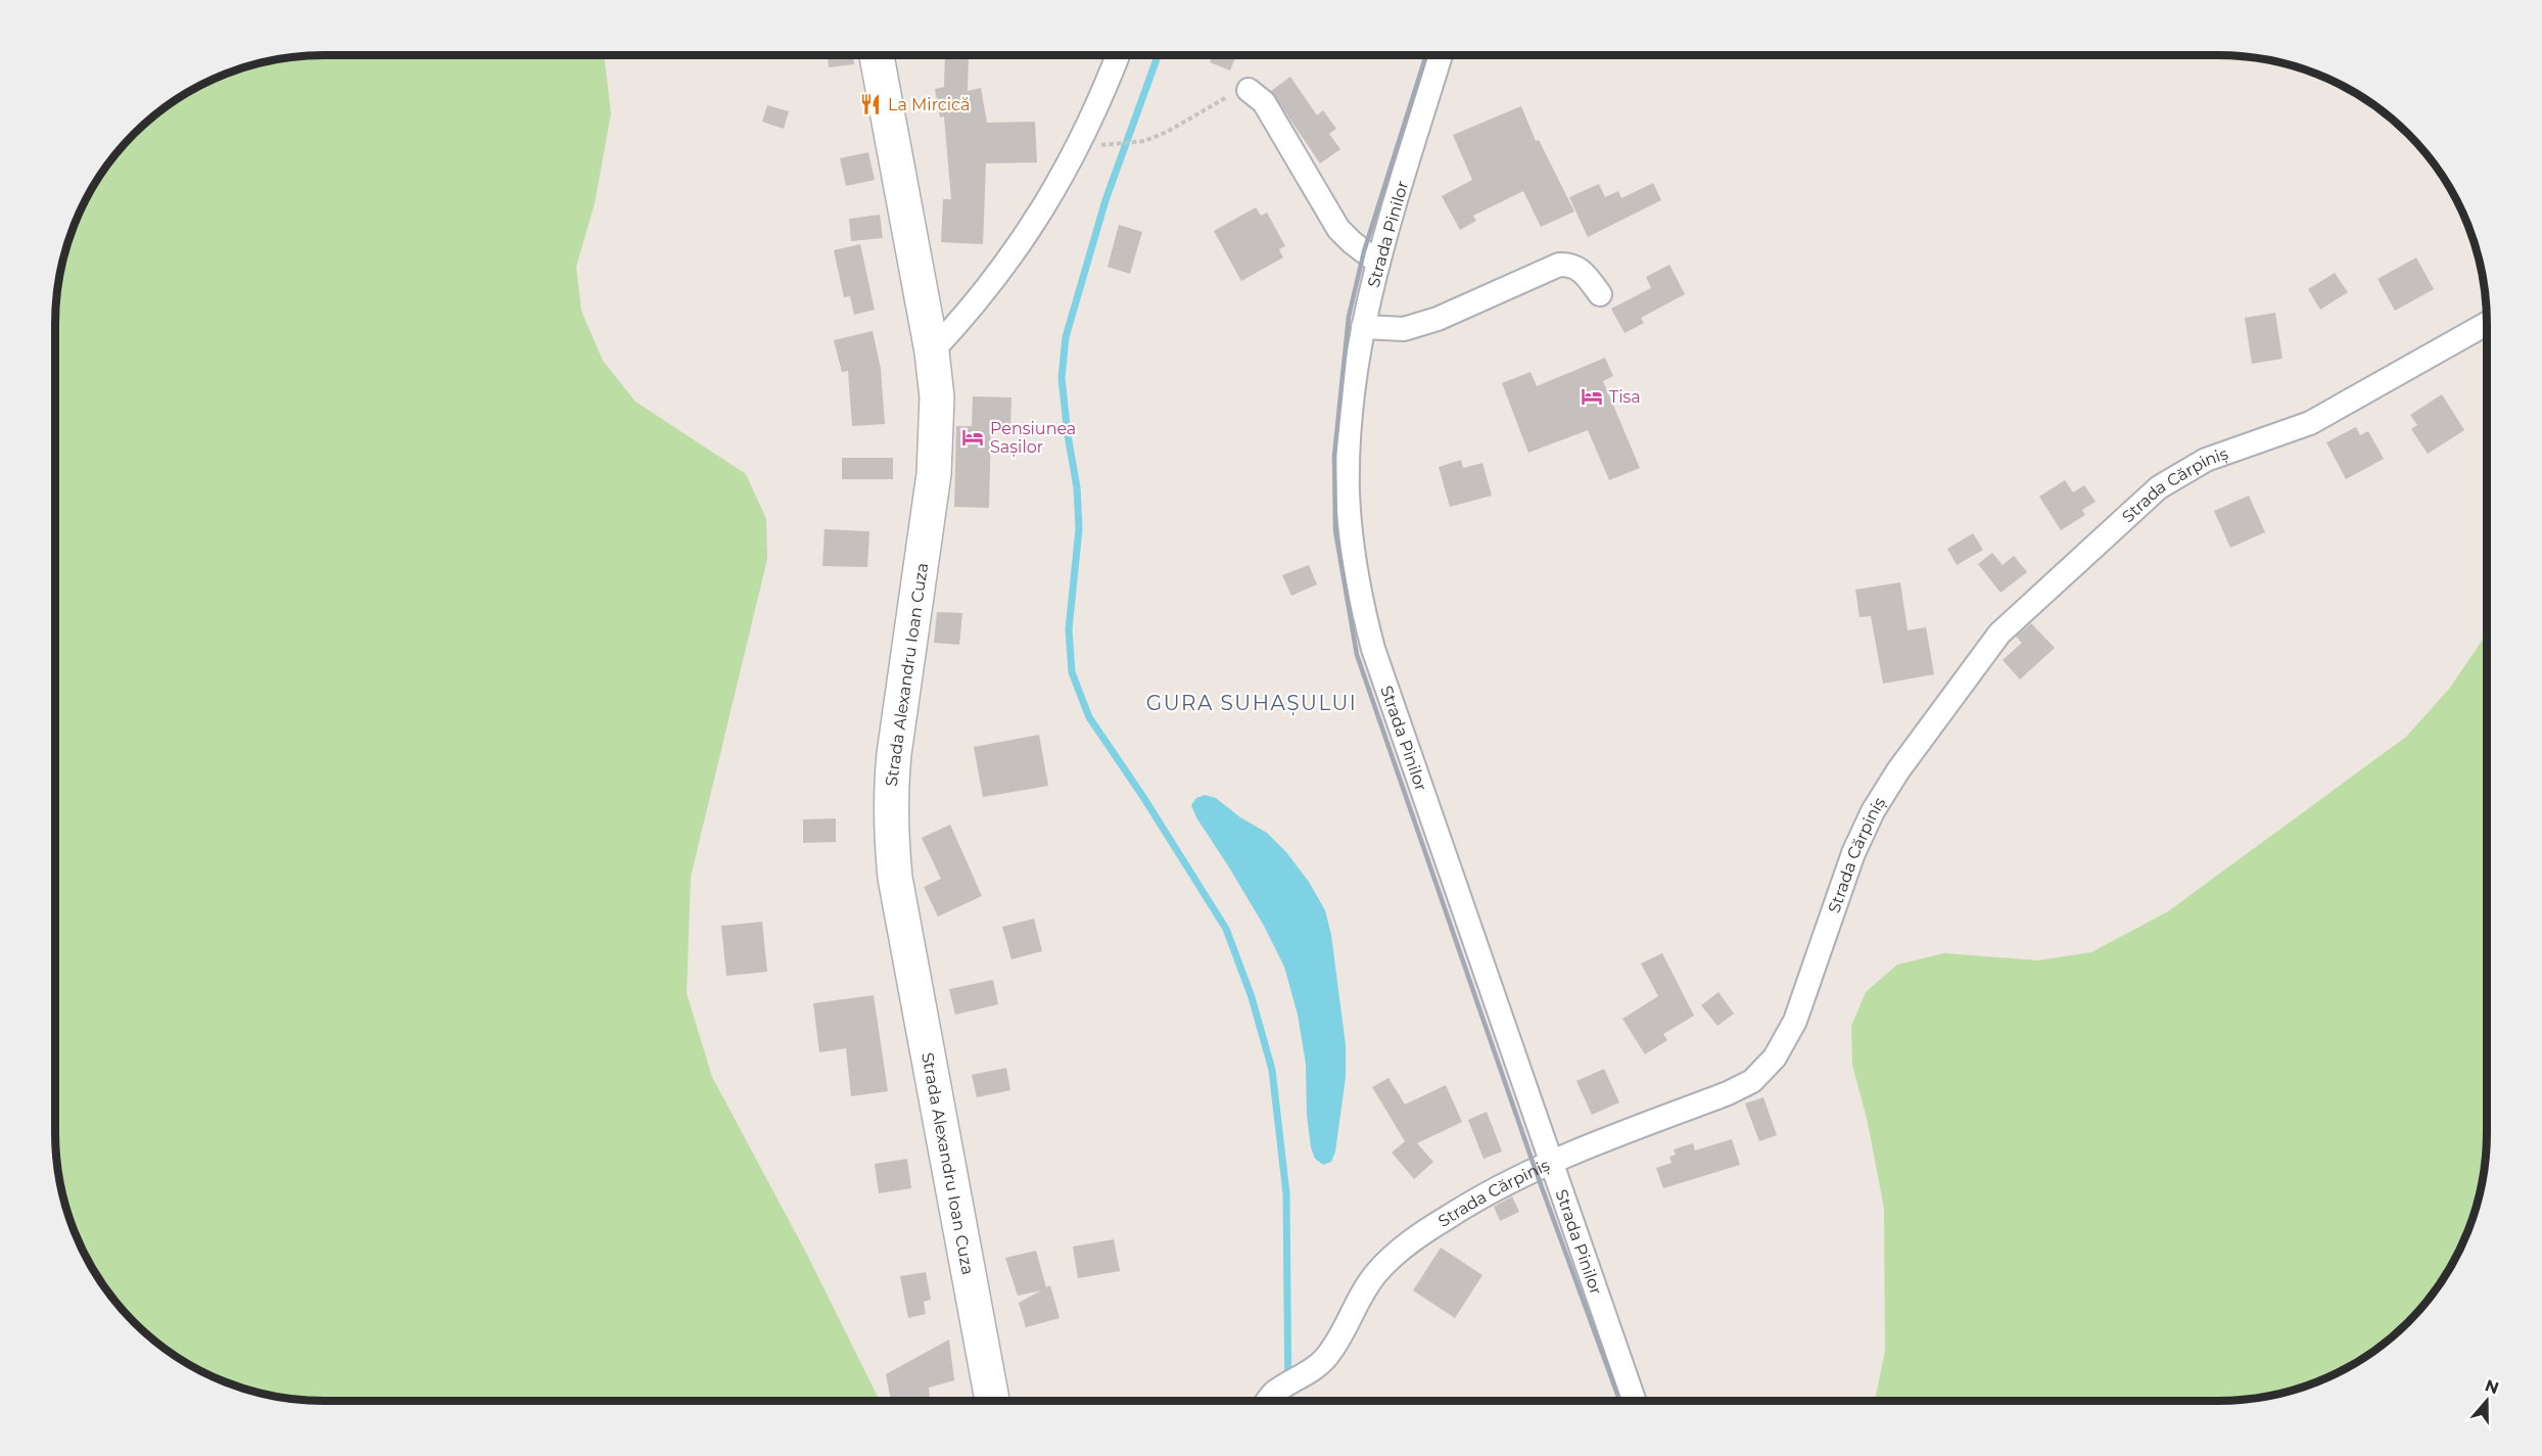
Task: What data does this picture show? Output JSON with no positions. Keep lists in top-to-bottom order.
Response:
{
  "streets": {
    "main road": ["Strada Alexandru Ioan Cuza"],
    "street": ["Strada Pinilor", "Strada Cărpiniș"]
  },
  "crossings": [
    ["Strada Pinilor", "Strada Cărpiniș"]
  ],
  "districts": ["GURA SUHAȘULUI"],
  "places": {
    "restaurant": ["La Mircică"],
    "hotel": ["Tisa", "Pensiunea Sașilor"]
  },
  "north": "top"
}
